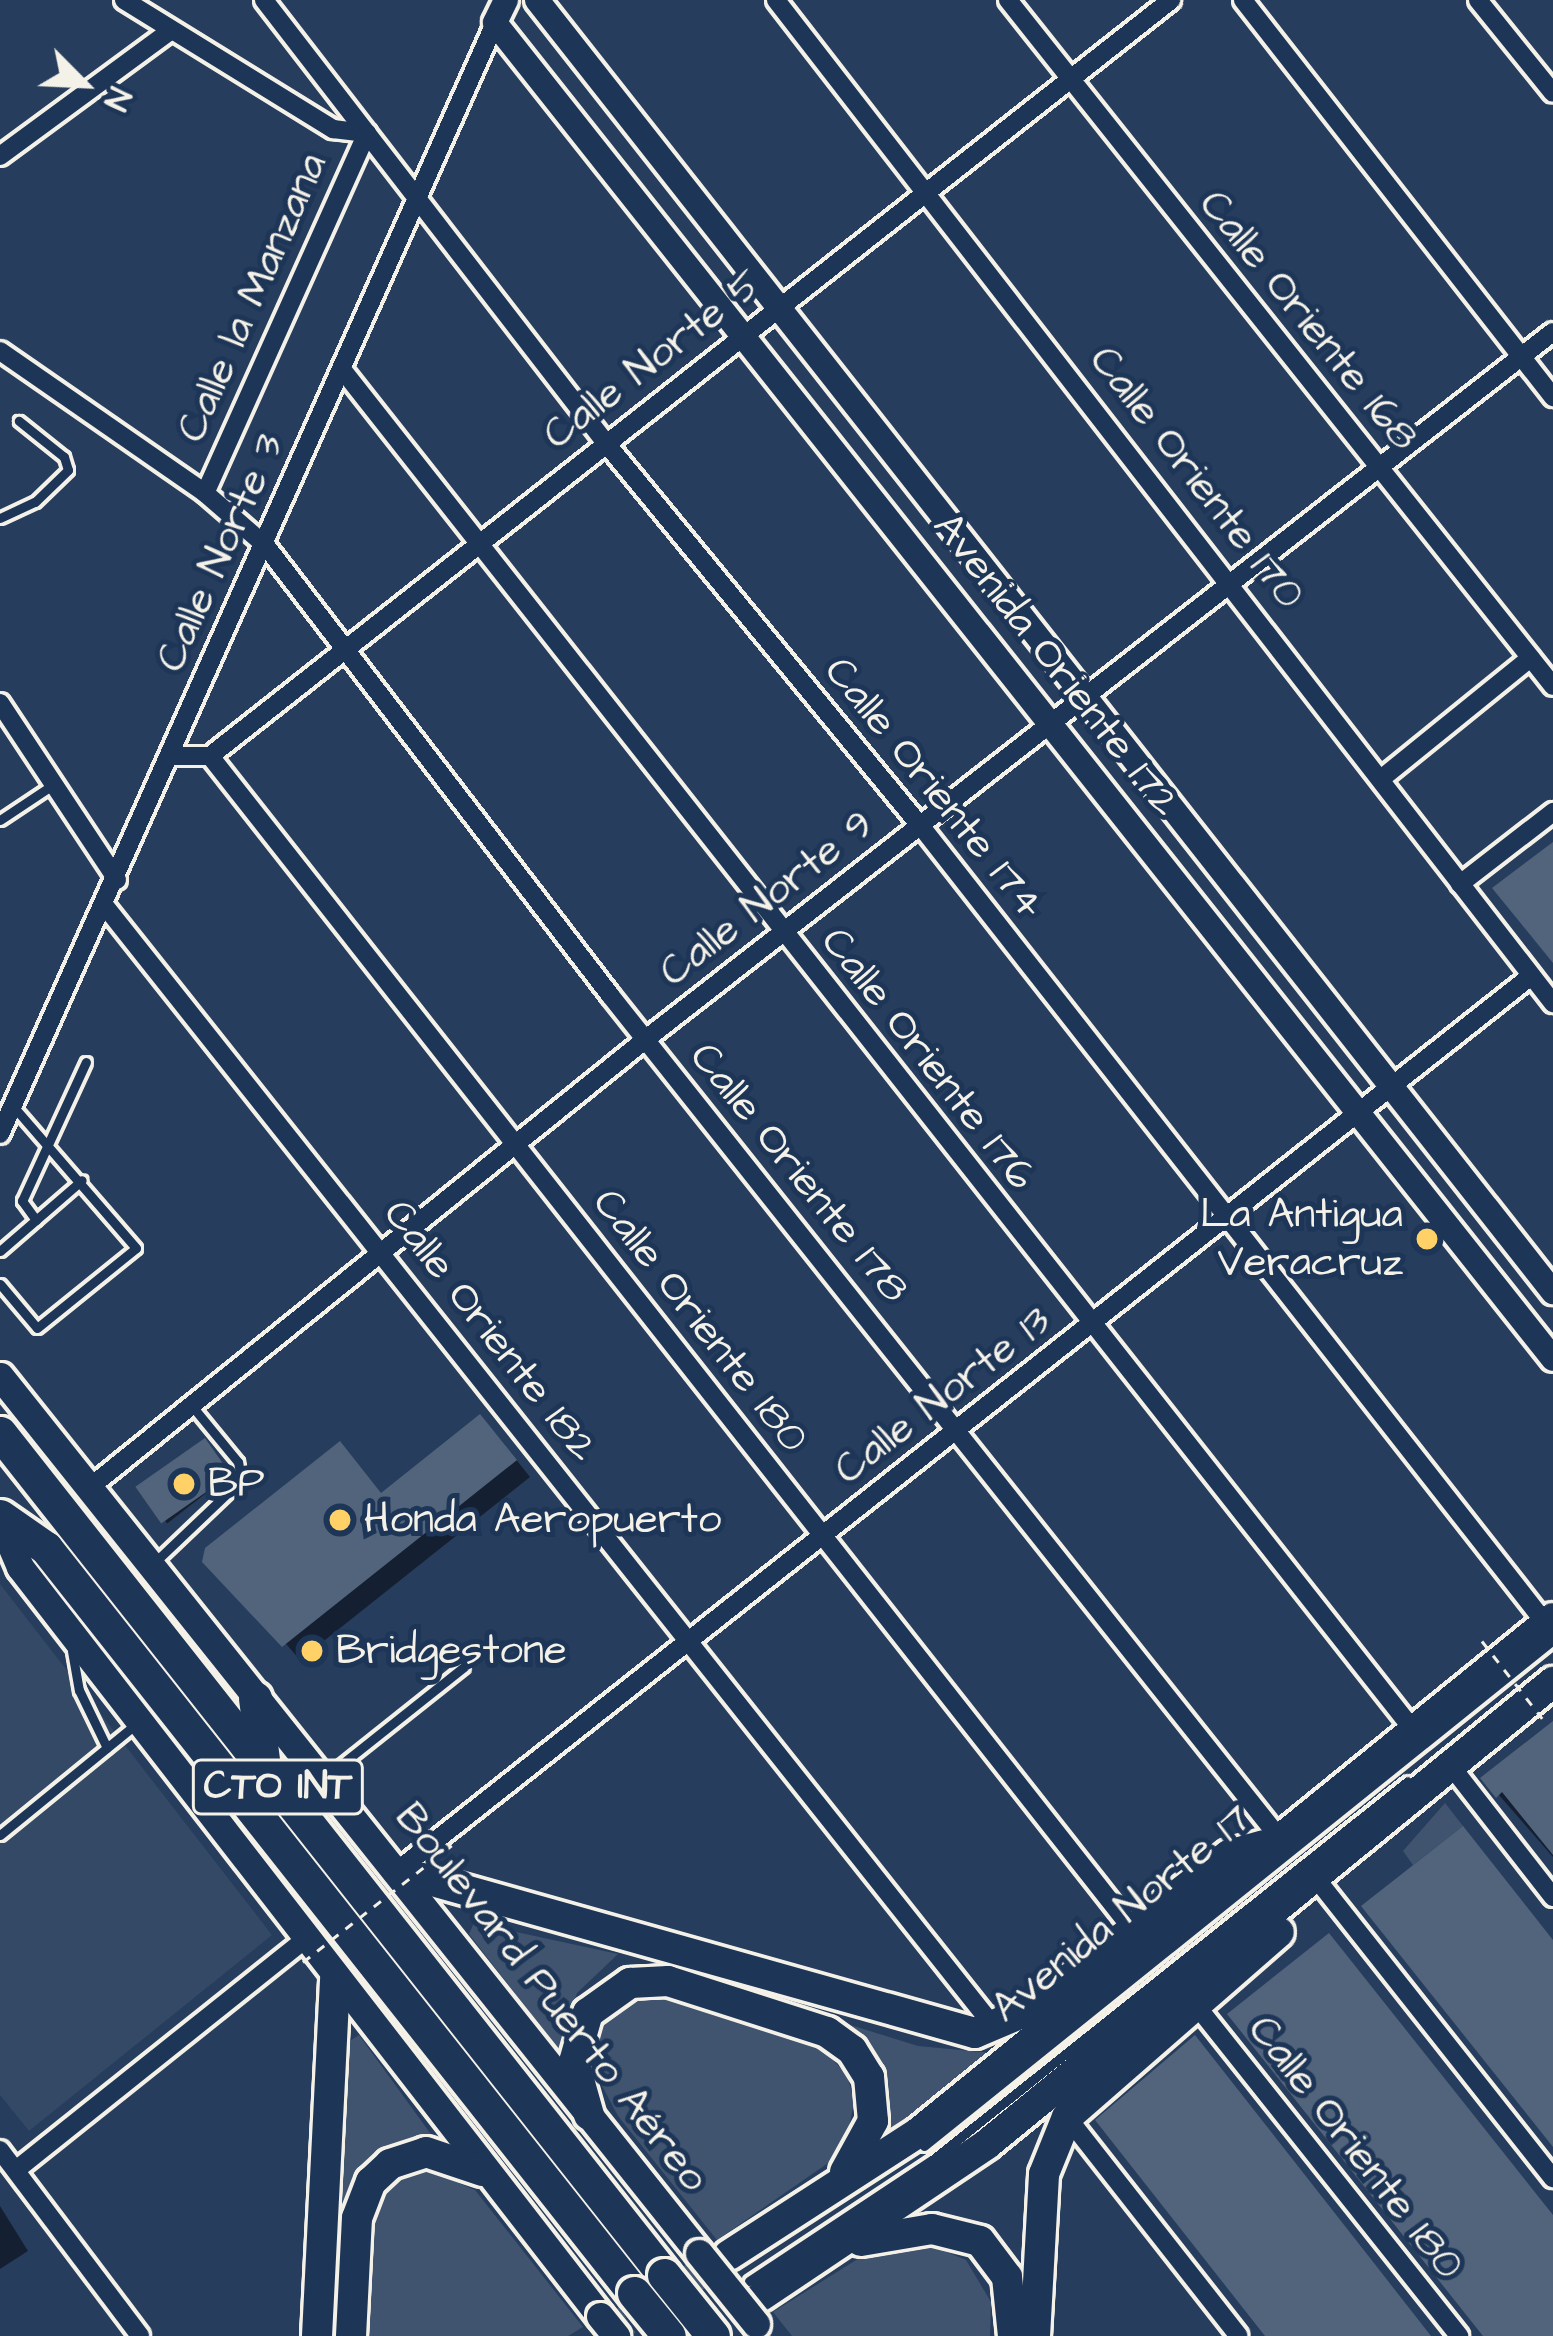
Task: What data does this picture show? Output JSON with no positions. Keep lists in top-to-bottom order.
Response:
{
  "streets": {
    "highway": ["CTO INT"],
    "main road": ["Avenida Norte 17", "Boulevard Puerto Aéreo"],
    "street": [
      "Calle la Manzana",
      "Calle Oriente 168",
      "Calle Norte 5",
      "Calle Oriente 170",
      "Calle Norte 3",
      "Avenida Oriente 172",
      "Calle Oriente 174",
      "Calle Norte 9",
      "Calle Oriente 176",
      "Calle Oriente 178",
      "Calle Oriente 180",
      "Calle Oriente 182",
      "Calle Norte 13"
    ]
  },
  "crossings": [
    ["Calle la Manzana", "Calle Oriente 174"],
    ["Calle la Manzana", "Calle Oriente 178"],
    ["Calle Oriente 168", "Calle Norte 5"],
    ["Calle Oriente 168", "Calle Norte 9"],
    ["Calle Norte 5", "Calle Oriente 170"],
    ["Calle Norte 5", "Avenida Oriente 172"],
    ["Calle Norte 5", "Calle Oriente 174"],
    ["Calle Norte 5", "Calle Oriente 176"],
    ["Calle Norte 5", "Calle Oriente 178"],
    ["Calle Norte 5", "Calle Oriente 180"],
    ["Calle Oriente 170", "Calle Norte 9"],
    ["Calle Oriente 170", "Calle Norte 13"],
    ["Calle Norte 3", "Avenida Oriente 172"],
    ["Calle Norte 3", "Calle Oriente 174"],
    ["Calle Norte 3", "Calle Oriente 176"],
    ["Calle Norte 3", "Calle Oriente 178"],
    ["Calle Norte 3", "Calle Oriente 182"],
    ["Avenida Oriente 172", "Calle Norte 9"],
    ["Avenida Oriente 172", "Calle Norte 13"],
    ["Calle Oriente 174", "Calle Norte 9"],
    ["Calle Oriente 174", "Calle Norte 13"],
    ["Calle Oriente 174", "Avenida Norte 17"],
    ["Calle Norte 9", "Calle Oriente 176"],
    ["Calle Norte 9", "Calle Oriente 178"],
    ["Calle Norte 9", "Calle Oriente 180"],
    ["Calle Norte 9", "Calle Oriente 182"],
    ["Calle Norte 9", "Boulevard Puerto Aéreo"],
    ["Calle Oriente 176", "Calle Norte 13"],
    ["Calle Oriente 176", "Avenida Norte 17"],
    ["Calle Oriente 178", "Calle Norte 13"],
    ["Calle Oriente 178", "Avenida Norte 17"],
    ["Calle Oriente 180", "Calle Norte 13"],
    ["Calle Oriente 182", "Calle Norte 13"],
    ["Calle Norte 13", "Boulevard Puerto Aéreo"],
    ["Avenida Norte 17", "Boulevard Puerto Aéreo"]
  ],
  "places": [
    "La Antigua Veracruz",
    "BP",
    "Honda Aeropuerto",
    "Bridgestone"
  ],
  "north": "bottom right"
}
